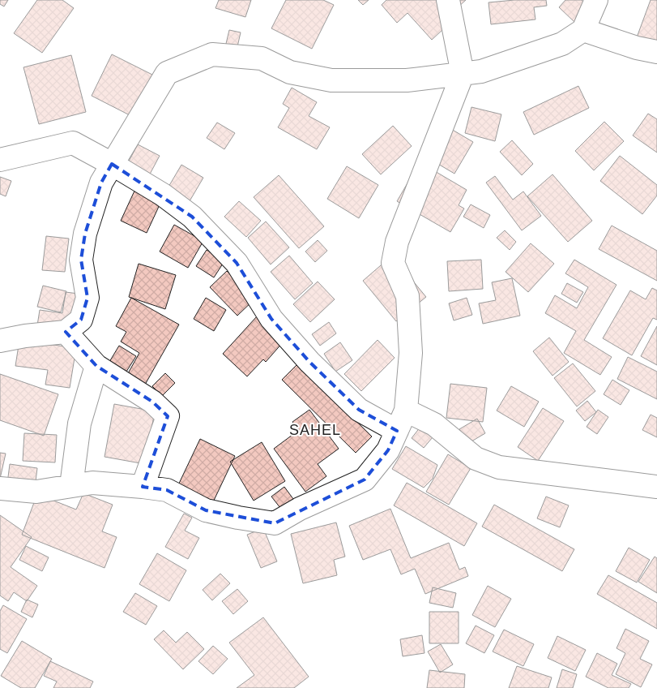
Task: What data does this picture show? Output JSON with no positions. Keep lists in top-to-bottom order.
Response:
{
  "districts": ["SAHEL"]
}
